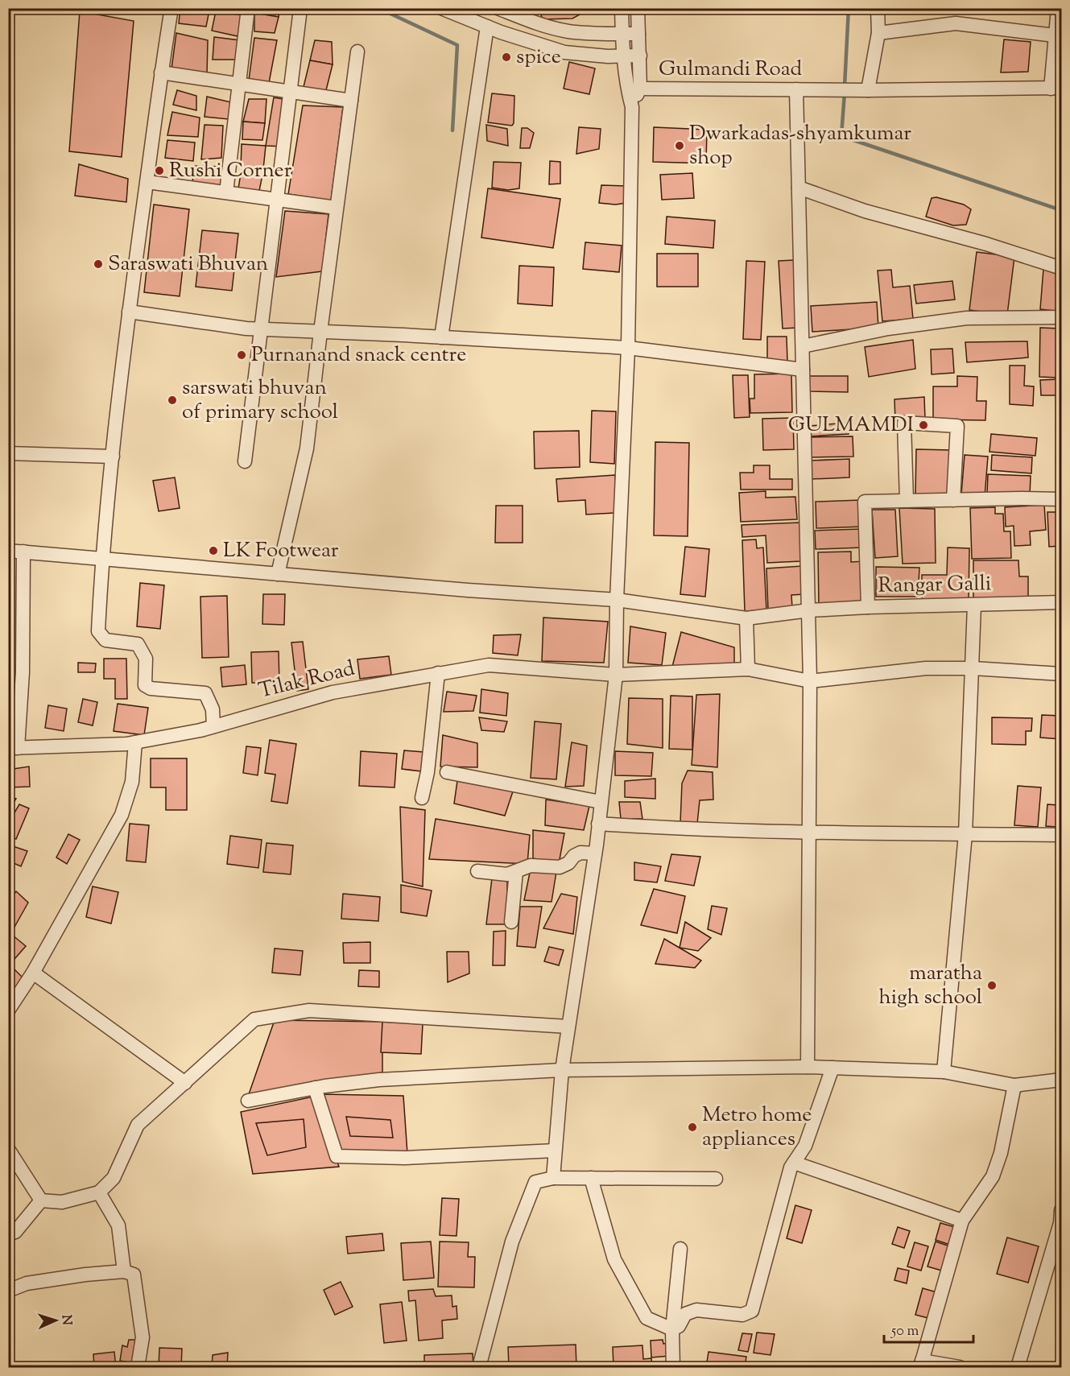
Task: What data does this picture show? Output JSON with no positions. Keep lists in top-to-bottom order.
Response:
{
  "streets": {
    "street": ["Gulmandi Road", "Rangar Galli", "Tilak Road"]
  },
  "places": [
    "spice",
    "Dwarkadas-shyamkumar shop",
    "Rushi Corner",
    "Saraswati Bhuvan",
    "Purnanand snack centre",
    "sarswati bhuvan of primary school",
    "GULMAMDI",
    "LK Footwear",
    "maratha high school",
    "Metro home appliances"
  ],
  "scale_bar": "50 m",
  "north": "right"
}
